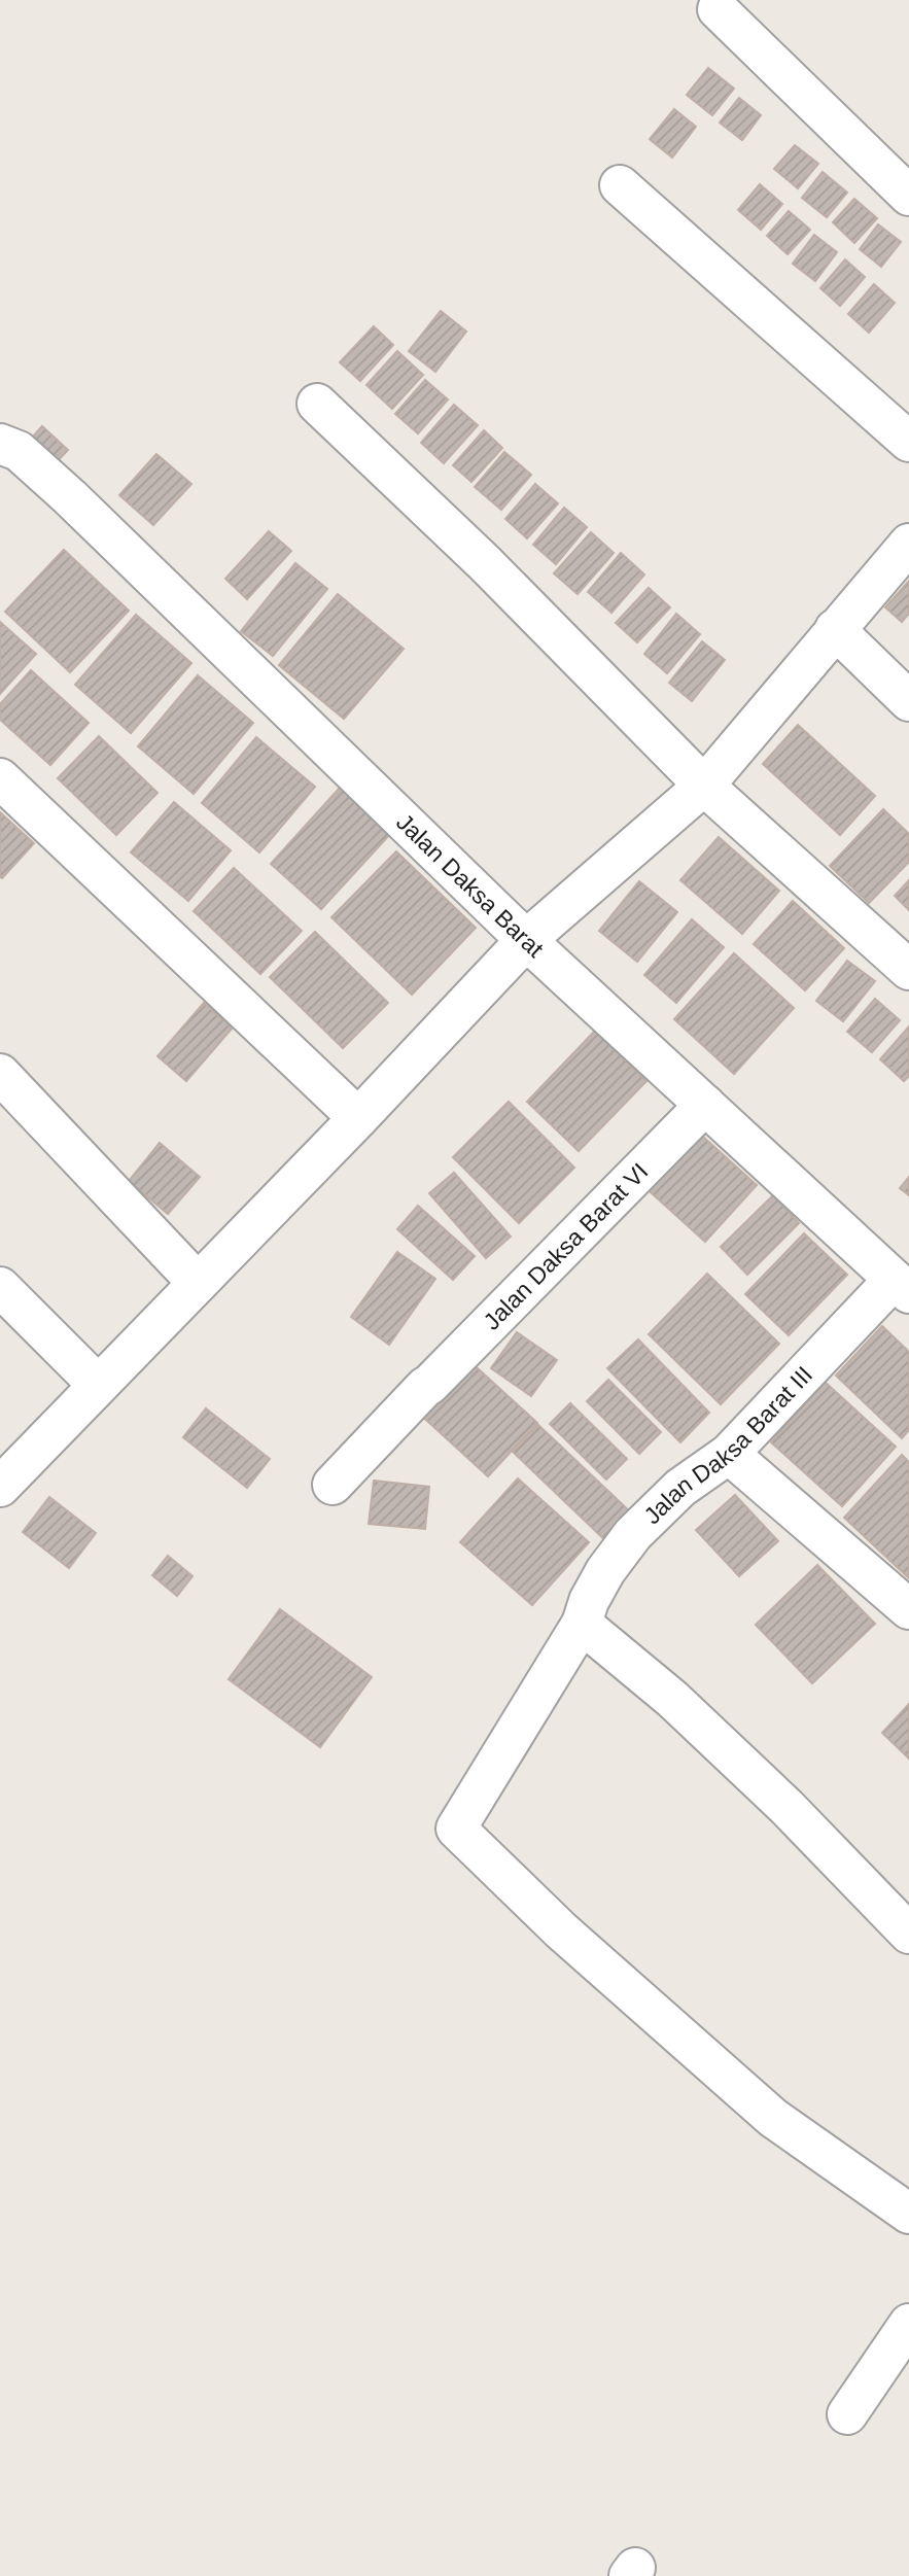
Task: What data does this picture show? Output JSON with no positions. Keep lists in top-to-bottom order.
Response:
{
  "streets": {
    "street": ["Jalan Daksa Barat", "Jalan Daksa Barat VI", "Jalan Daksa Barat III"]
  },
  "crossings": [
    ["Jalan Daksa Barat", "Jalan Daksa Barat VI"],
    ["Jalan Daksa Barat", "Jalan Daksa Barat III"]
  ]
}
